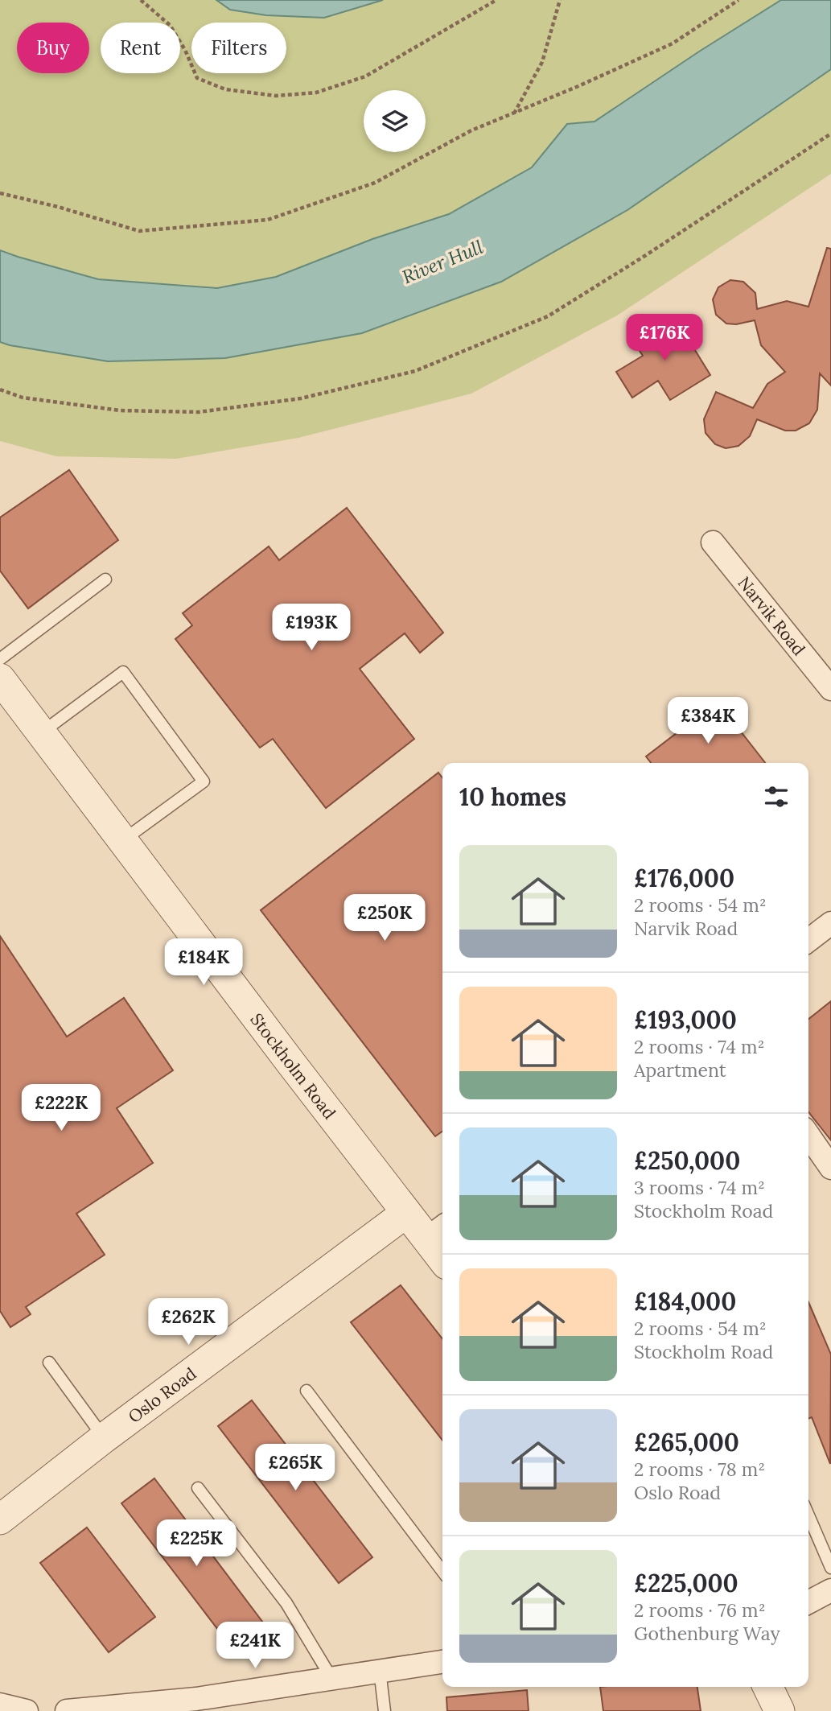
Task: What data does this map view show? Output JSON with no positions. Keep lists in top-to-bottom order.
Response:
{
  "streets": {
    "street": ["Narvik Road", "Stockholm Road", "Oslo Road"]
  },
  "crossings": [
    ["Stockholm Road", "Oslo Road"]
  ],
  "water": ["River Hull"],
  "page": {
    "chip": ["Buy", "Rent", "Filters"],
    "price": [
      "£176K",
      "£193K",
      "£384K",
      "£250K",
      "£184K",
      "£222K",
      "£262K",
      "£265K",
      "£225K",
      "£241K"
    ],
    "heading": "10 homes",
    "list": [
      {
        "name": "£176,000",
        "note": "2 rooms · 54 m² · Narvik Road"
      },
      {
        "name": "£193,000",
        "note": "2 rooms · 74 m² · Apartment"
      },
      {
        "name": "£250,000",
        "note": "3 rooms · 74 m² · Stockholm Road"
      },
      {
        "name": "£184,000",
        "note": "2 rooms · 54 m² · Stockholm Road"
      },
      {
        "name": "£265,000",
        "note": "2 rooms · 78 m² · Oslo Road"
      },
      {
        "name": "£225,000",
        "note": "2 rooms · 76 m² · Gothenburg Way"
      }
    ]
  }
}
